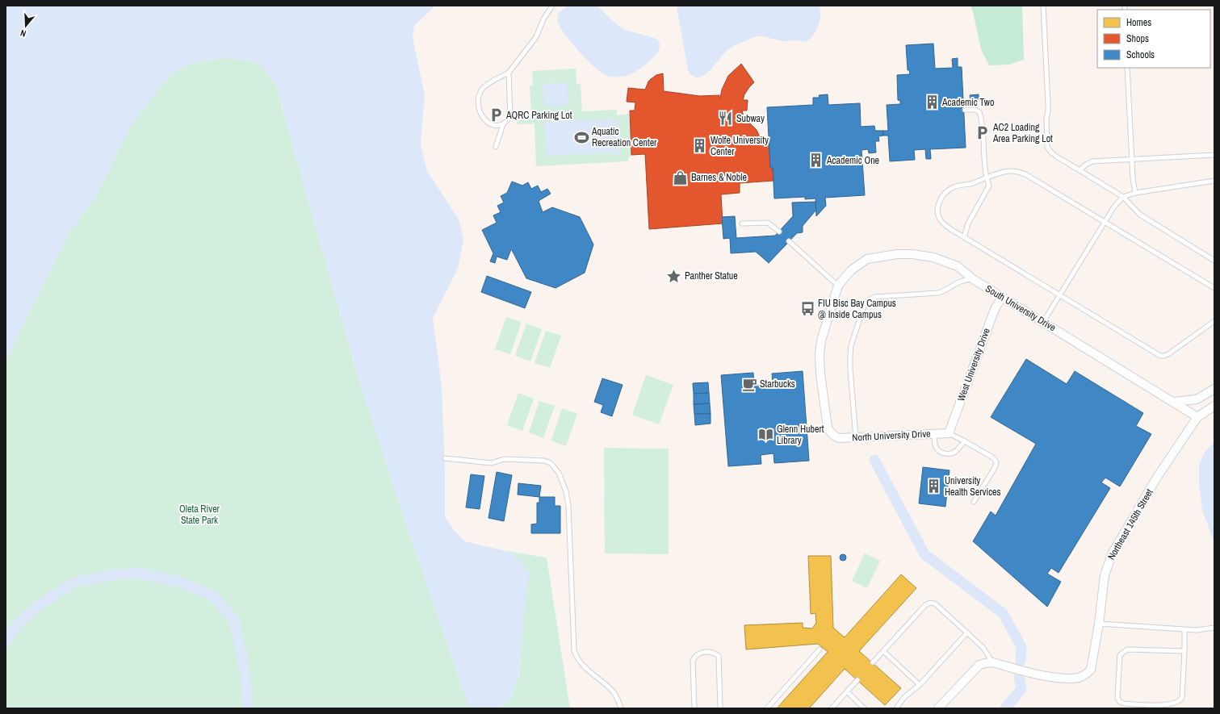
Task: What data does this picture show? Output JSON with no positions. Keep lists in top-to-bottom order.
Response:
{
  "streets": {
    "street": [
      "South University Drive",
      "West University Drive",
      "North University Drive",
      "Northeast 145th Street"
    ]
  },
  "crossings": [
    ["South University Drive", "West University Drive"],
    ["South University Drive", "North University Drive"],
    ["South University Drive", "Northeast 145th Street"],
    ["West University Drive", "North University Drive"]
  ],
  "parks": ["Oleta River State Park"],
  "places": {
    "building": [
      "Academic Two",
      "Wolfe University Center",
      "Academic One",
      "University Health Services"
    ],
    "parking": ["AQRC Parking Lot", "AC2 Loading Area Parking Lot"],
    "restaurant": ["Subway"],
    "sports": ["Aquatic Recreation Center"],
    "shop": ["Barnes & Noble"],
    "place": ["Panther Statue"],
    "bus stop": ["FIU Bisc Bay Campus @ Inside Campus"],
    "cafe": ["Starbucks"],
    "library": ["Glenn Hubert Library"]
  },
  "legend": ["Homes", "Shops", "Schools"],
  "north": "bottom"
}
